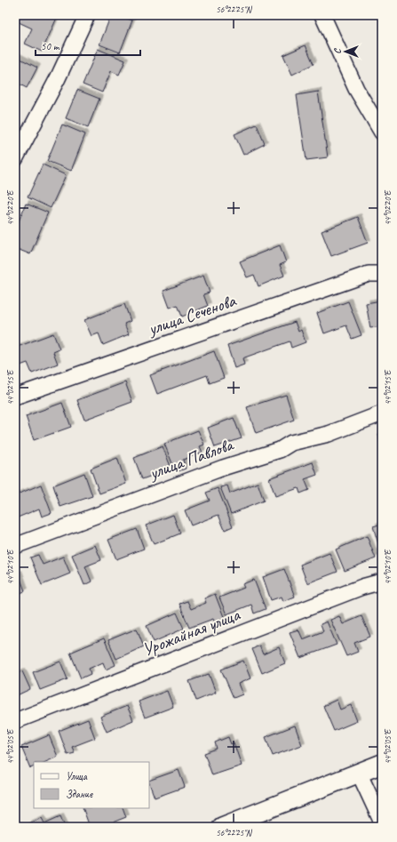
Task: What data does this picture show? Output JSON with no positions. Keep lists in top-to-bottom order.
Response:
{
  "streets": {
    "street": ["улица Сеченова", "улица Павлова", "Урожайная улица"]
  },
  "legend": ["Улица", "Здание"],
  "scale_bar": "50 m",
  "north": "left",
  "coordinates": [
    "56°22'25\"N",
    "44°02'20\"E",
    "44°02'15\"E",
    "44°02'10\"E",
    "44°02'05\"E"
  ]
}
